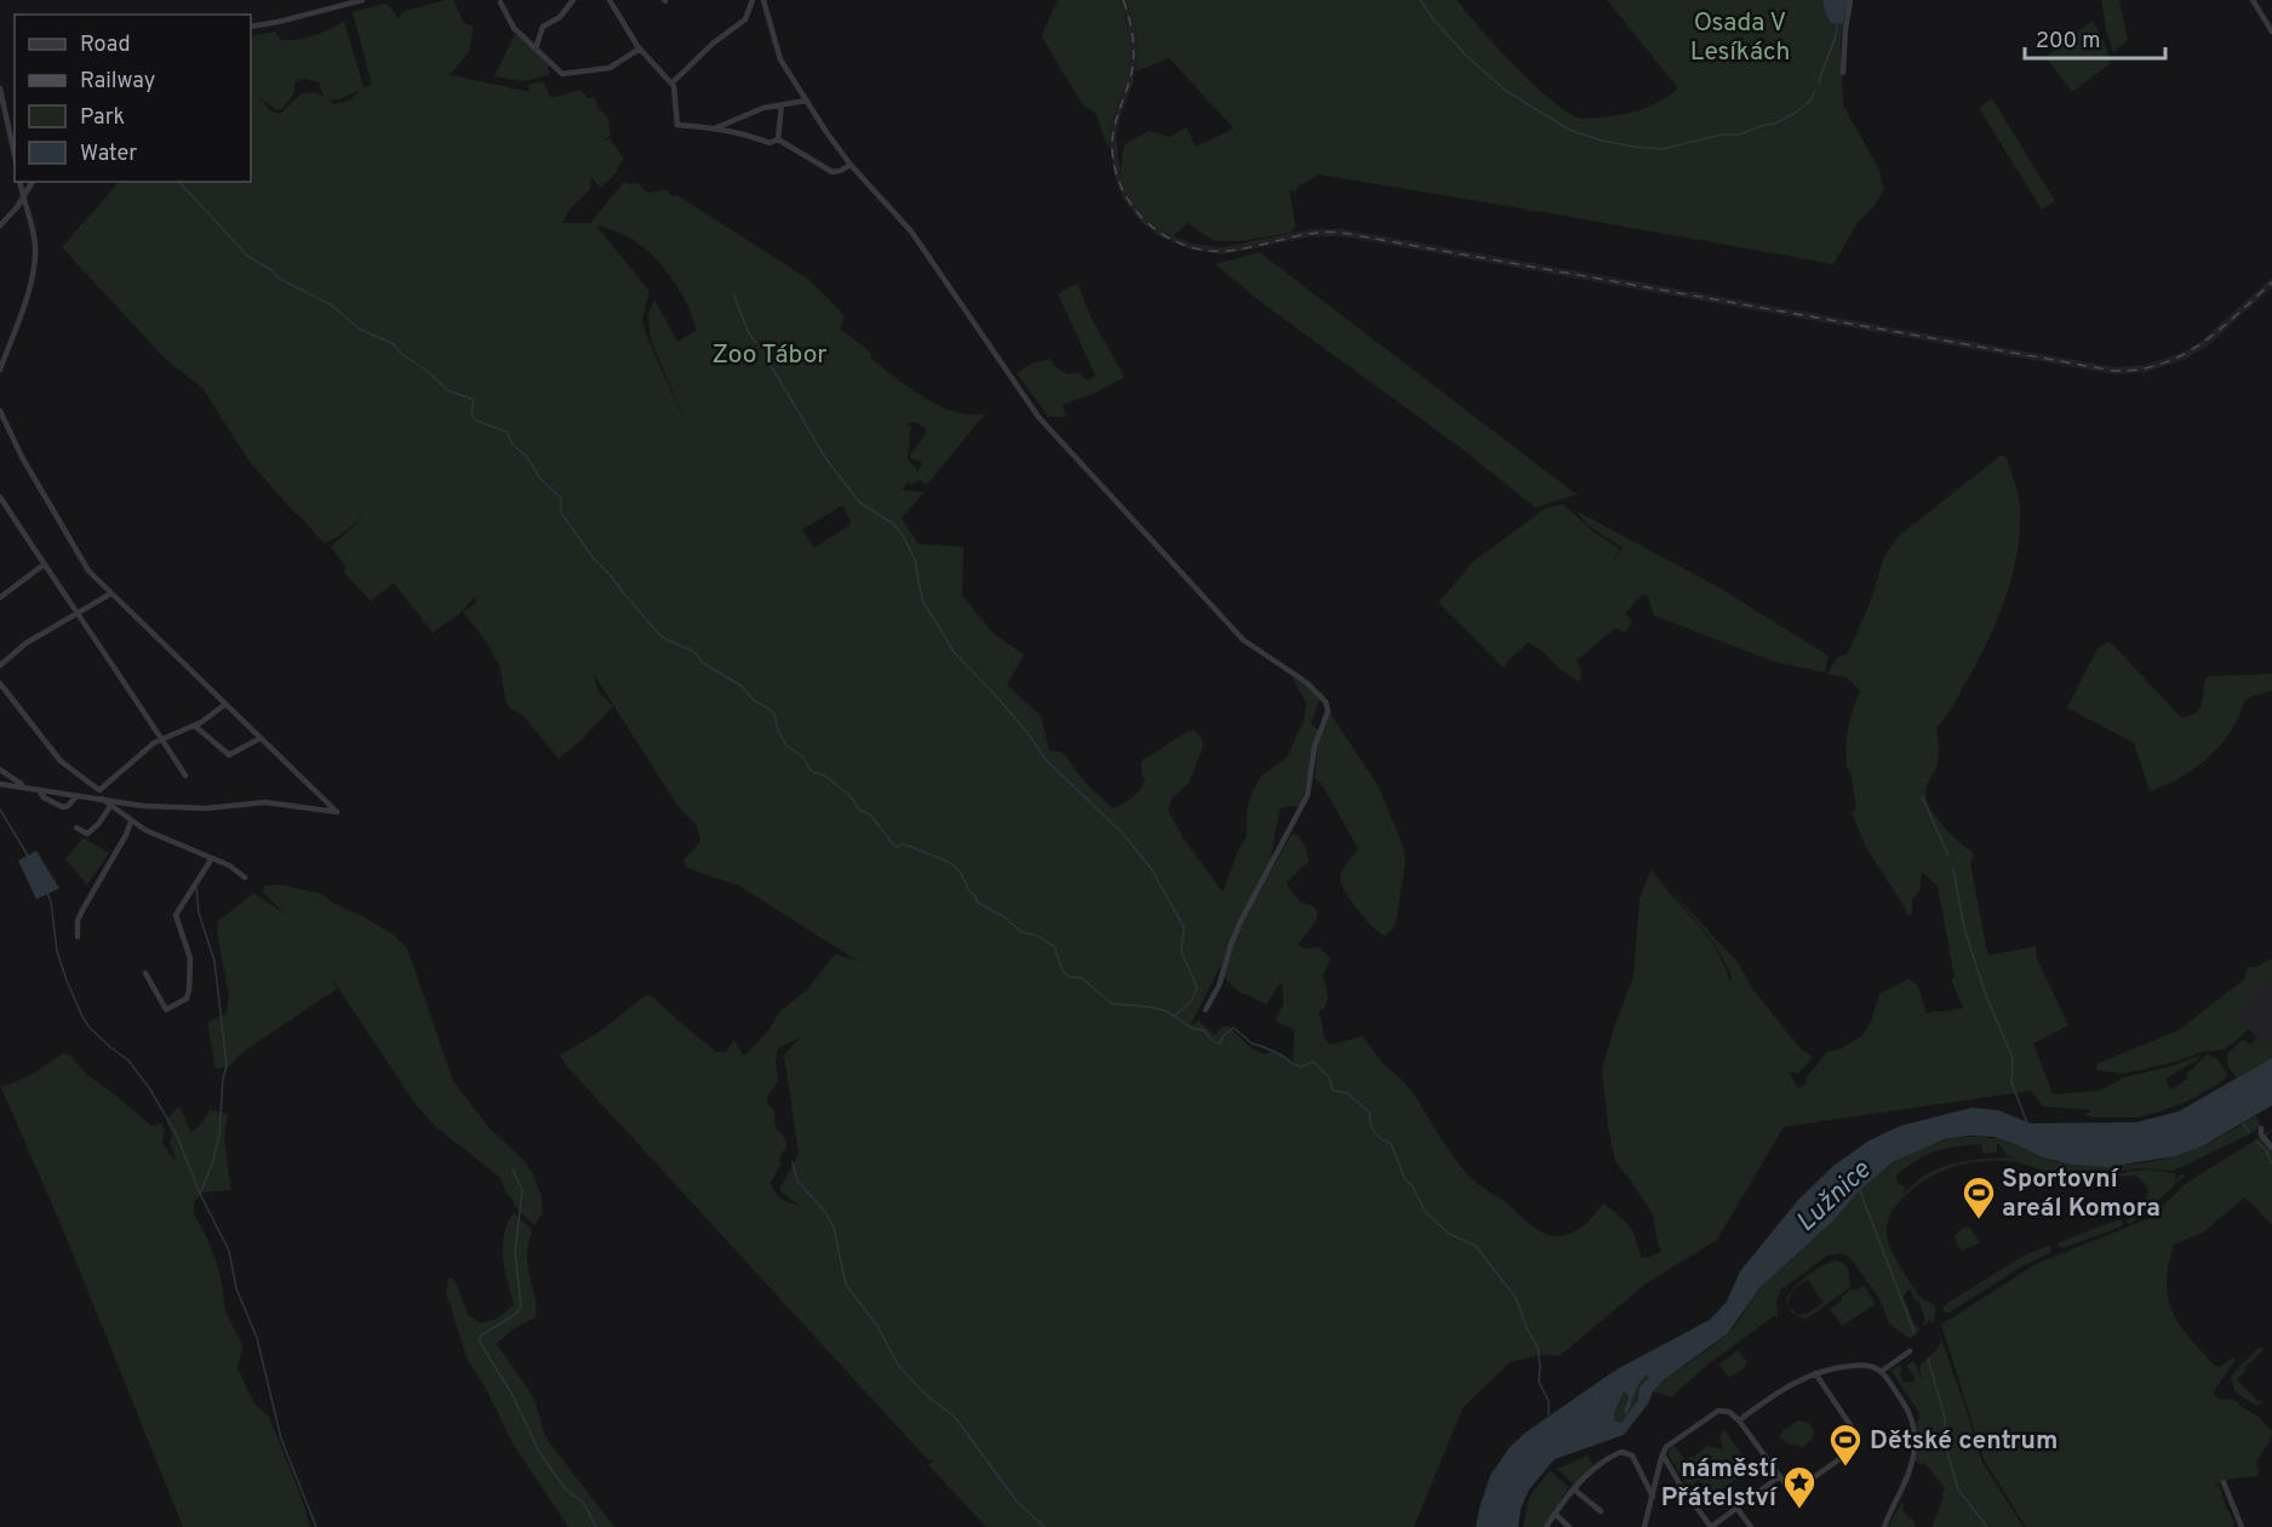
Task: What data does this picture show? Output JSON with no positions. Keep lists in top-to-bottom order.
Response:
{
  "water": ["Lužnice"],
  "parks": ["Osada V Lesíkách", "Zoo Tábor"],
  "places": {
    "sports": ["Sportovní areál Komora", "Dětské centrum"],
    "place": ["náměstí Přátelství"]
  },
  "legend": [
    "Road",
    "Railway",
    "Park",
    "Water"
  ],
  "scale_bar": "200 m"
}
